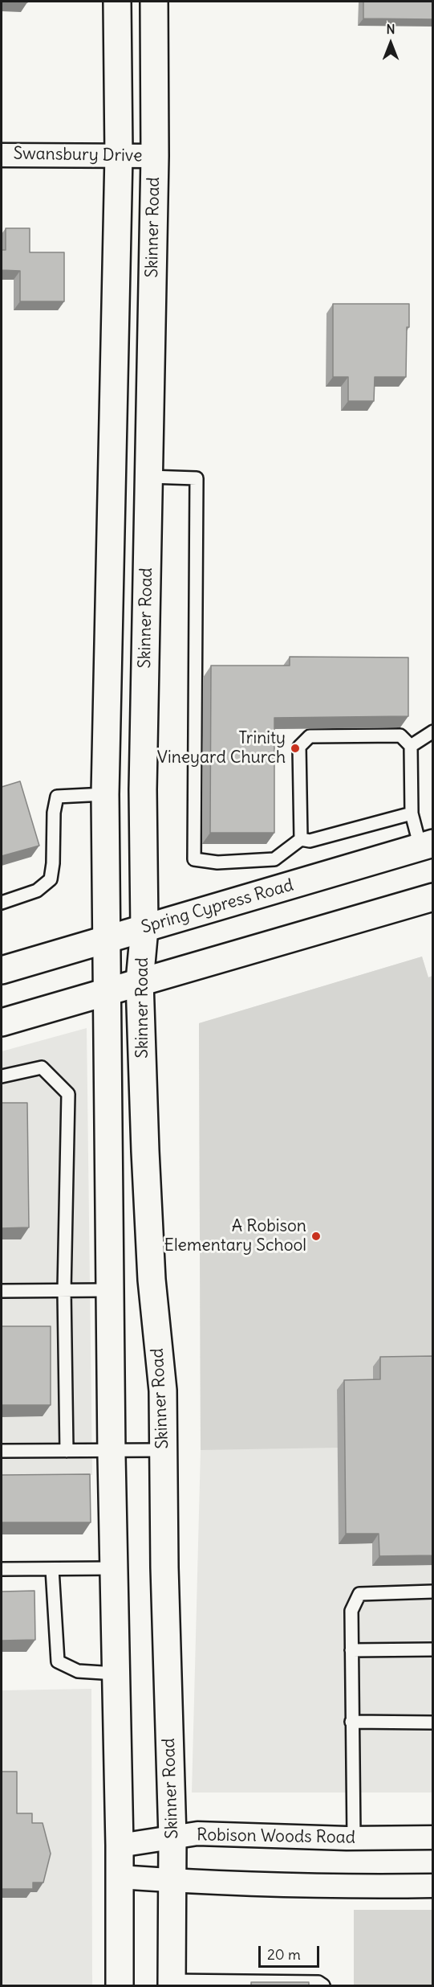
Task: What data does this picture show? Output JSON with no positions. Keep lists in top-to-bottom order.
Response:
{
  "streets": {
    "street": [
      "Swansbury Drive",
      "Skinner Road",
      "Spring Cypress Road",
      "Robison Woods Road"
    ]
  },
  "crossings": [
    ["Swansbury Drive", "Skinner Road"],
    ["Skinner Road", "Spring Cypress Road"],
    ["Skinner Road", "Robison Woods Road"]
  ],
  "places": ["Trinity Vineyard Church", "A Robison Elementary School"],
  "scale_bar": "20 m",
  "north": "top"
}
